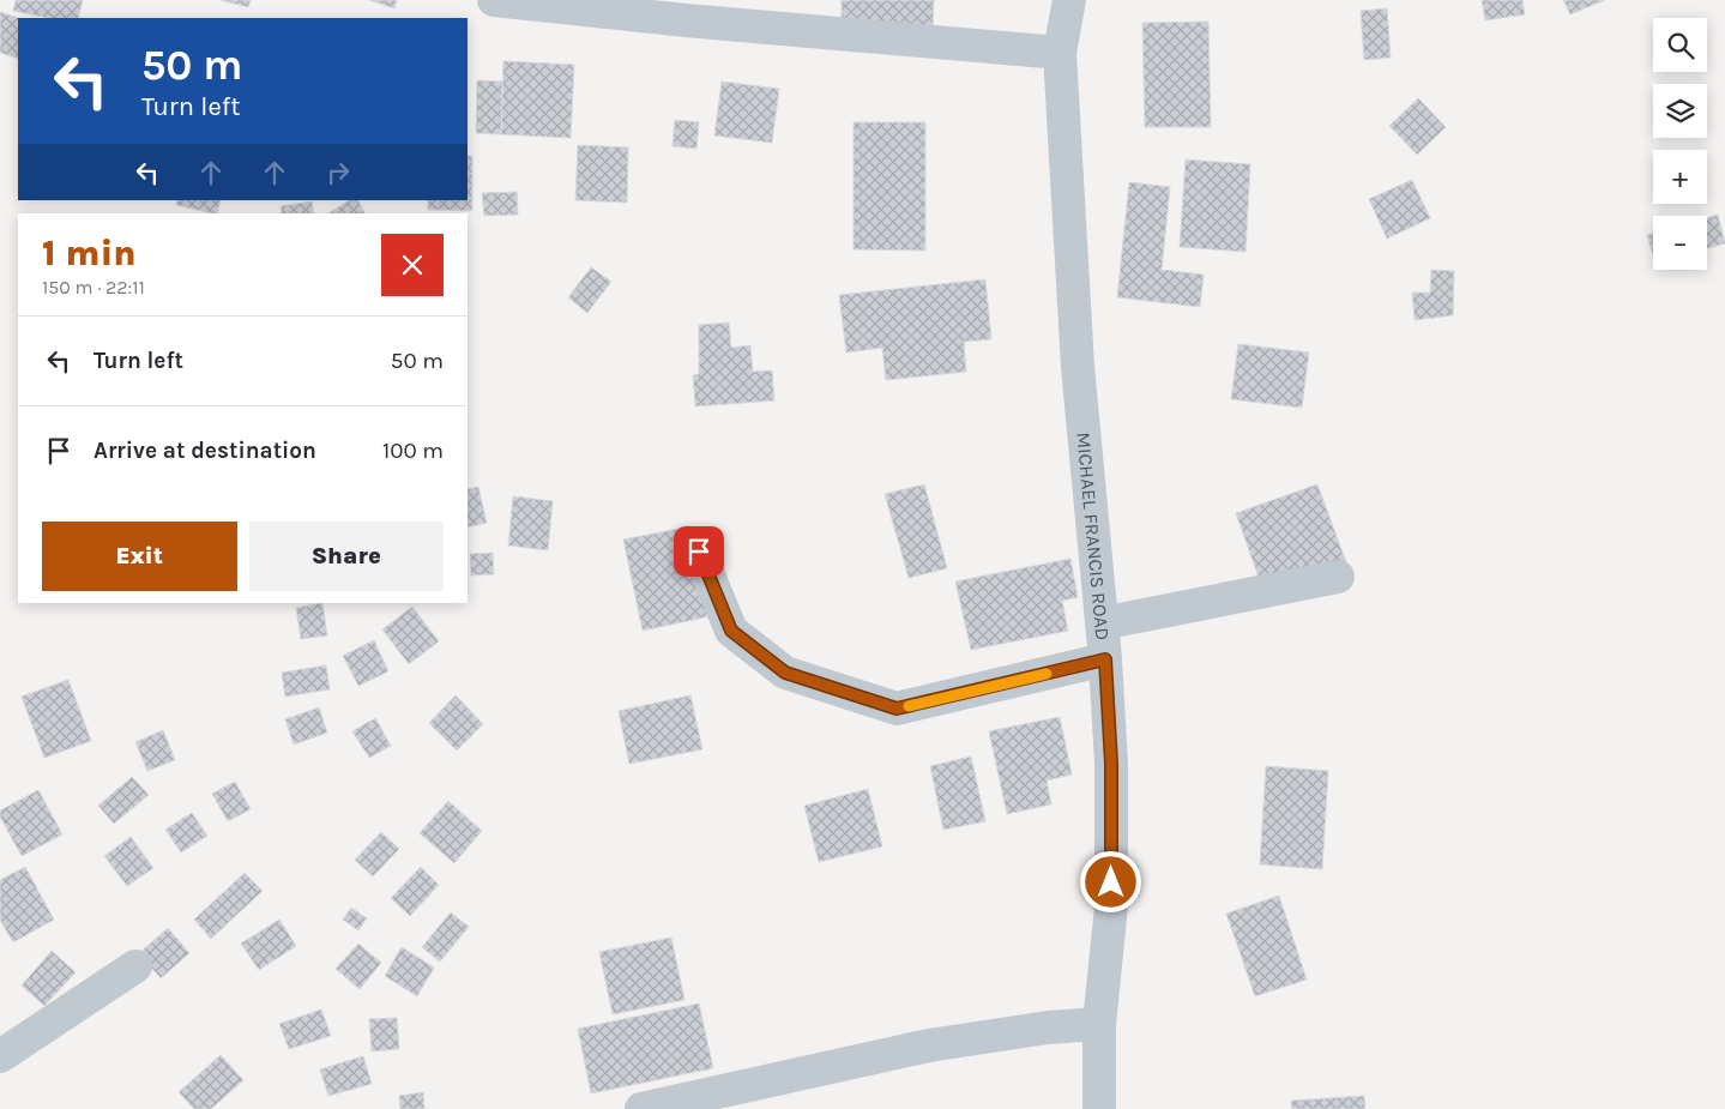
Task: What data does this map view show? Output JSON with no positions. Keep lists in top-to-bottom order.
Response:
{
  "streets": {
    "street": ["MICHAEL FRANCIS ROAD"]
  },
  "page": {
    "map_buttons": ["+", "−"],
    "turn": ["50 m", "Turn left"],
    "heading": ["1 min", "150 m · 22:11"],
    "list": [
      {
        "name": "Turn left",
        "value": "50 m"
      },
      {
        "name": "Arrive at destination",
        "value": "100 m"
      }
    ],
    "buttons": ["Exit", "Share"]
  }
}
